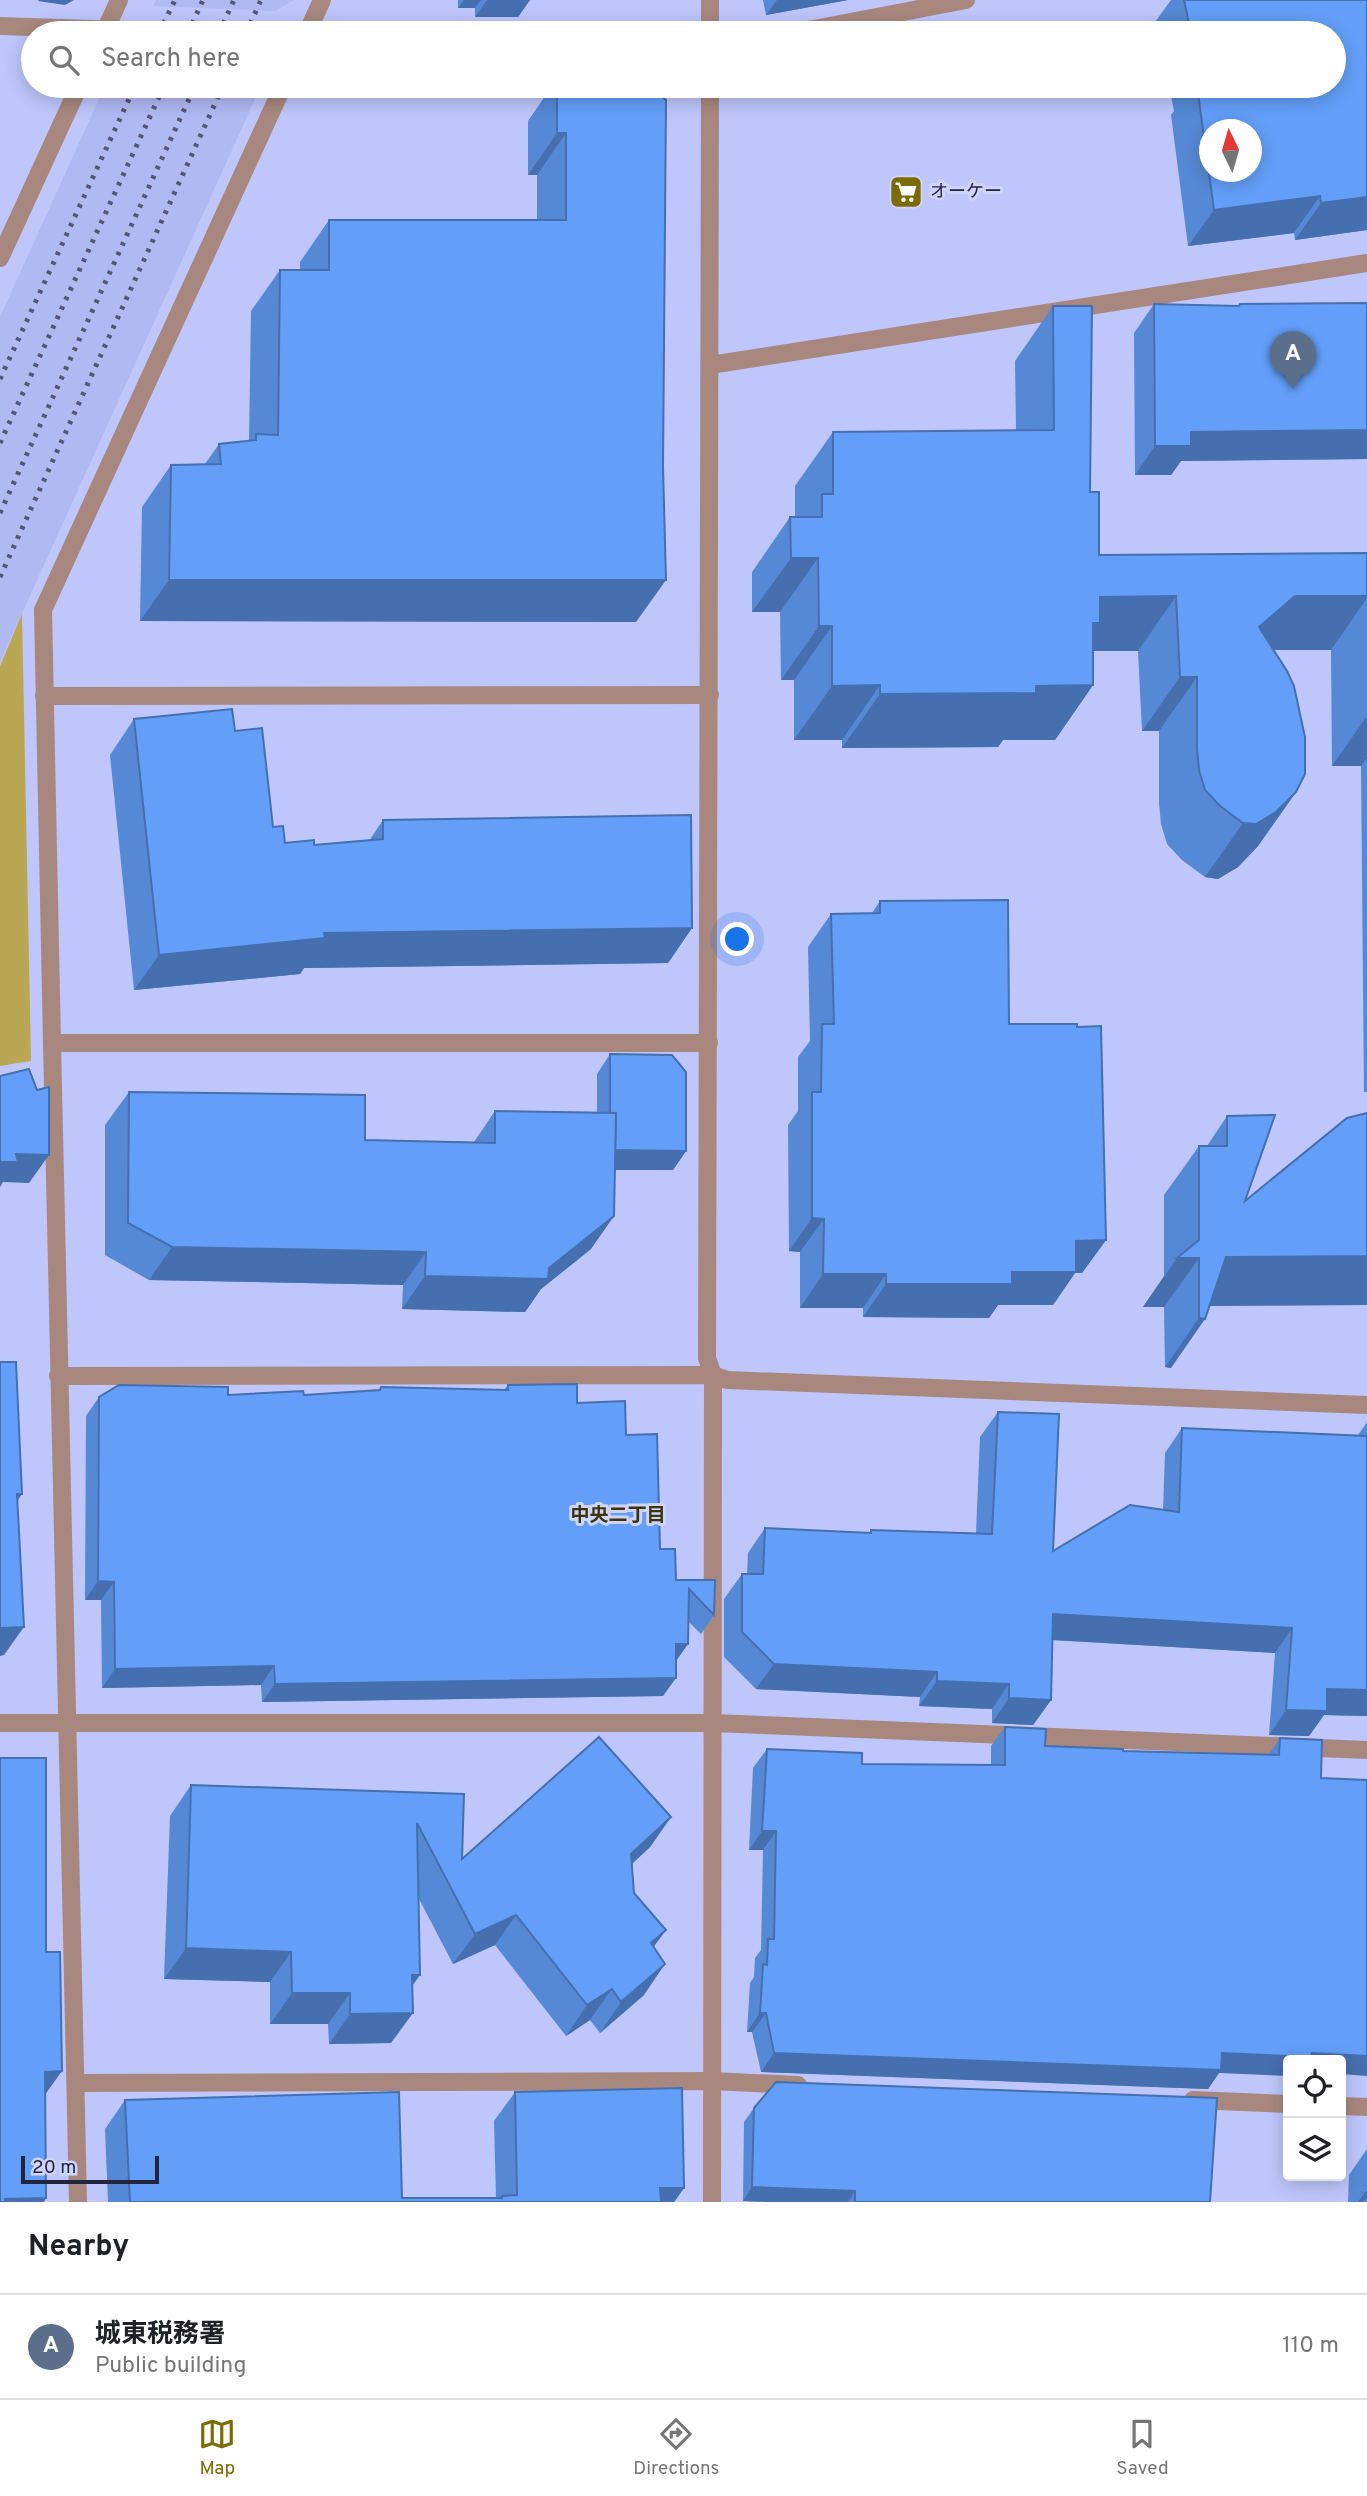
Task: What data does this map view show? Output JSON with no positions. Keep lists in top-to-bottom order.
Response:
{
  "districts": ["中央二丁目"],
  "places": {
    "supermarket": ["オーケー"]
  },
  "scale_bar": "20 m",
  "north": "top",
  "page": {
    "search": "Search here",
    "pins": "A",
    "scale": "20 m",
    "heading": "Nearby",
    "list": [
      {
        "mark": "A",
        "name": "城東税務署",
        "note": "Public building",
        "value": "110 m"
      }
    ],
    "nav": ["Map", "Directions", "Saved"]
  }
}
